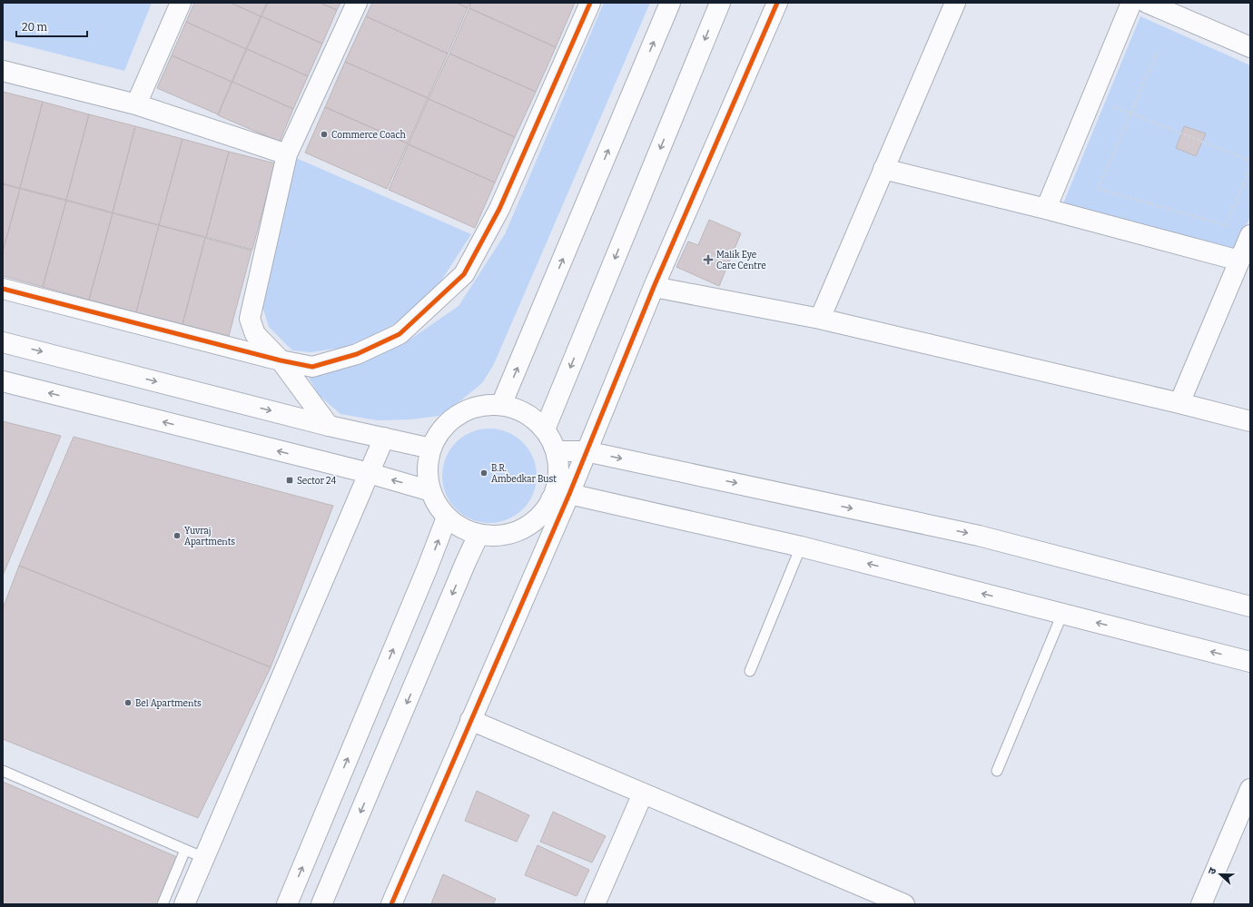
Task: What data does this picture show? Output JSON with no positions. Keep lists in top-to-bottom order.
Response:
{
  "places": {
    "other": [
      "Commerce Coach",
      "B.R. Ambedkar Bust",
      "Yuvraj Apartments",
      "Bel Apartments"
    ],
    "health": ["Malik Eye Care Centre"],
    "transit": ["Sector 24"]
  },
  "scale_bar": "20 m",
  "north": "left"
}
